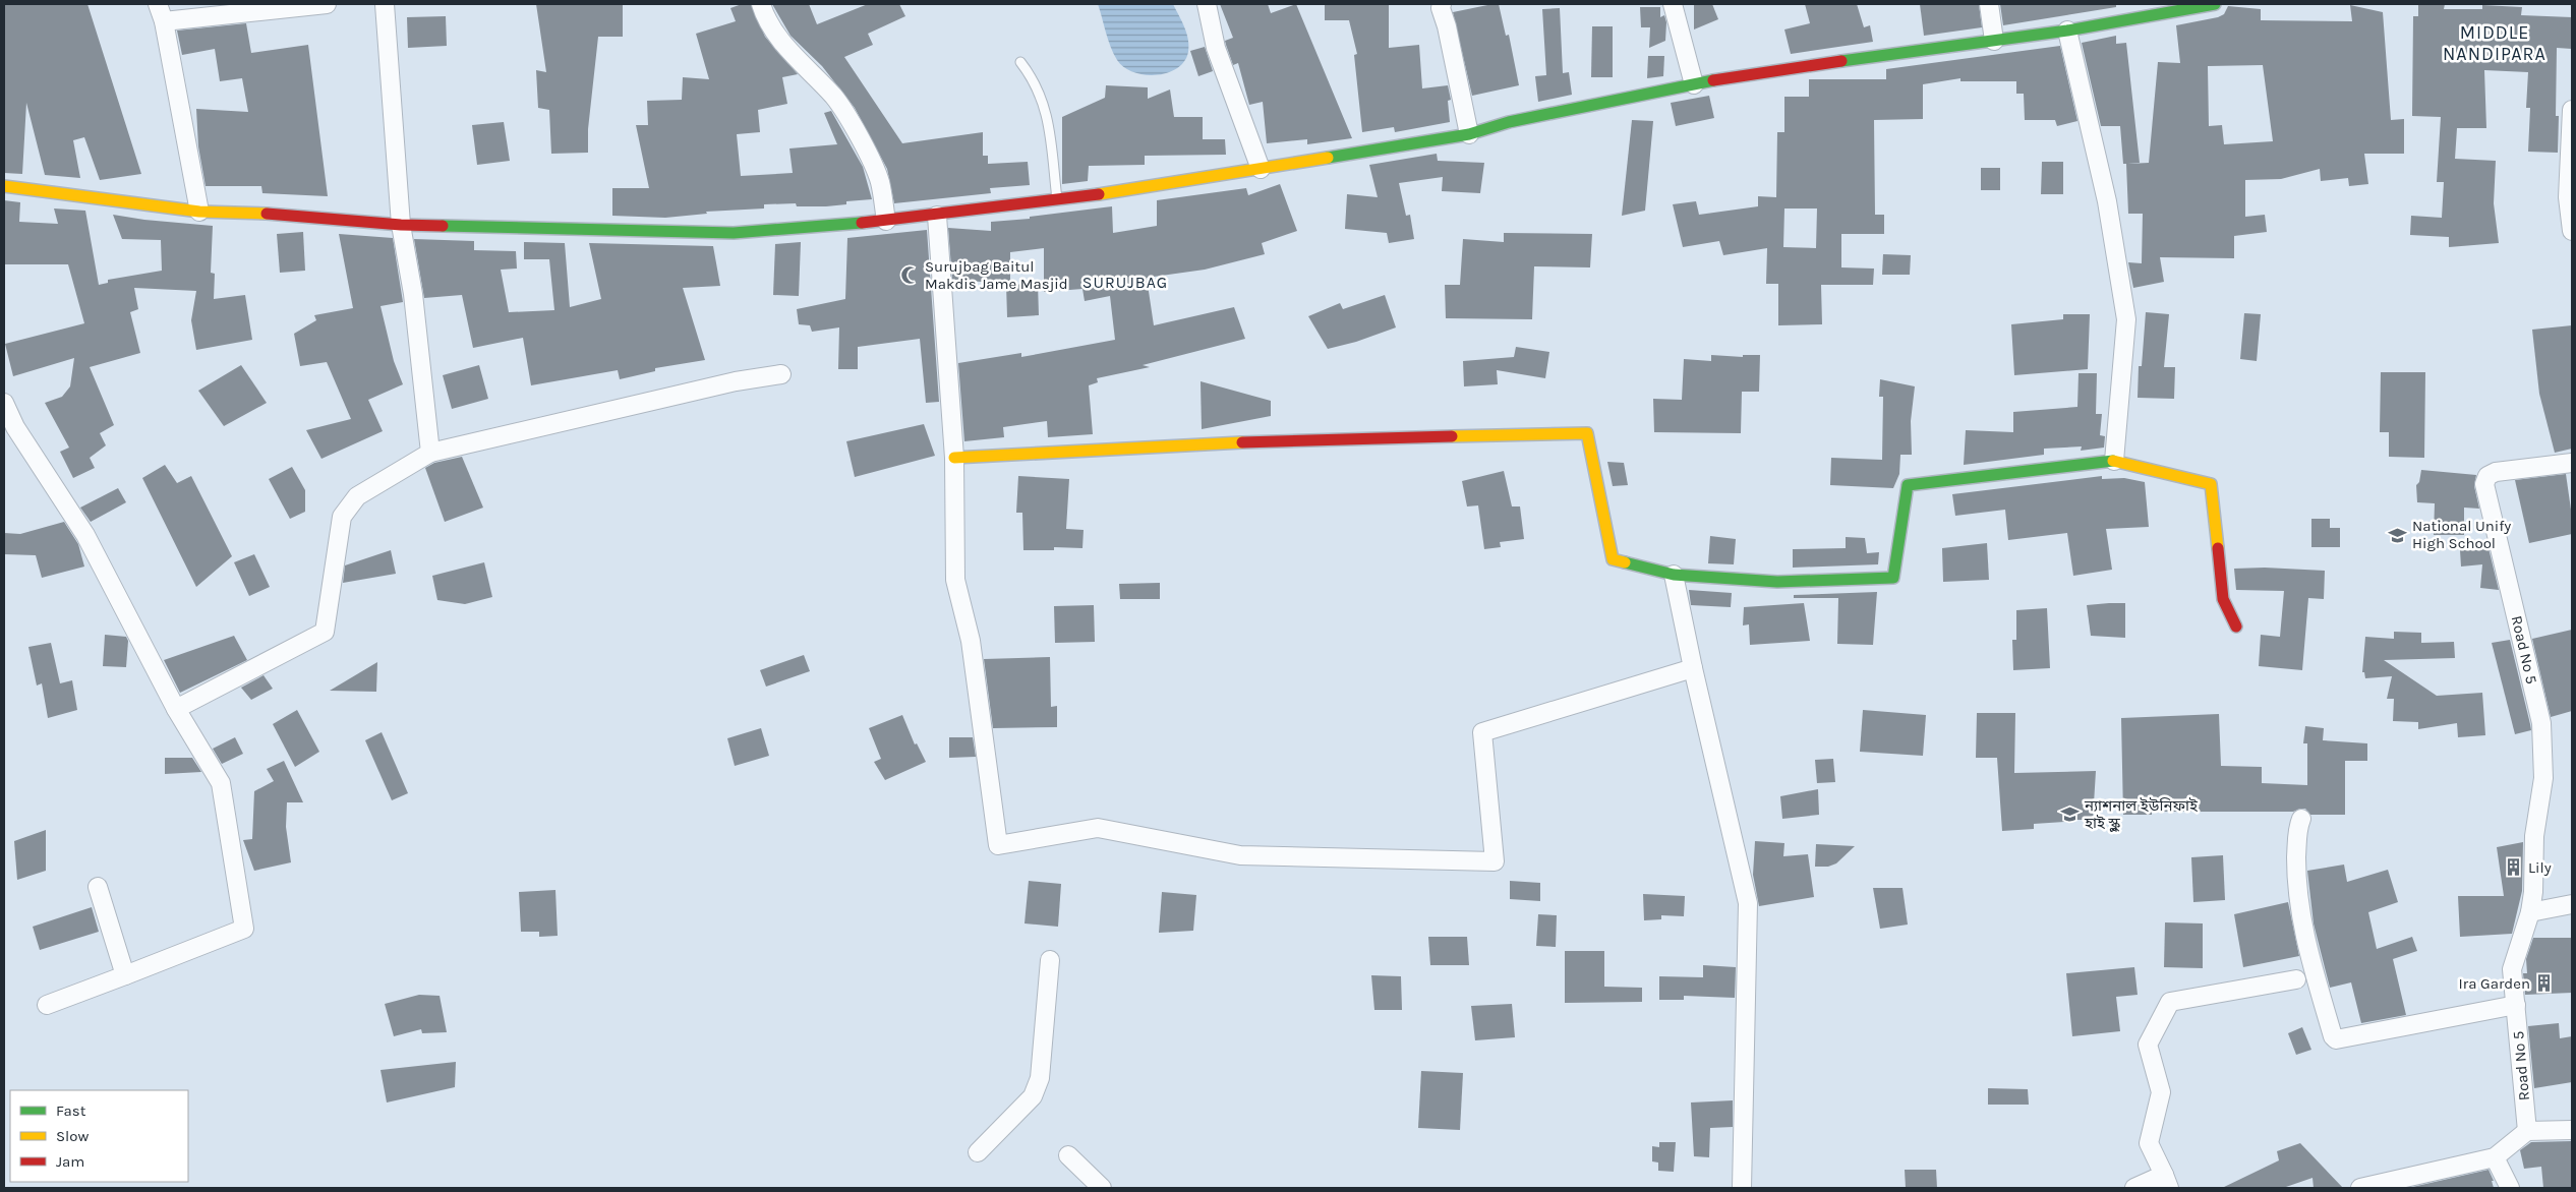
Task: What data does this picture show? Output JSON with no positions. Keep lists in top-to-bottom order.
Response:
{
  "streets": {
    "street": ["Road No 5"]
  },
  "districts": ["MIDDLE NANDIPARA", "SURUJBAG"],
  "places": {
    "mosque": ["Surujbag Baitul Makdis Jame Masjid"],
    "school or university": ["National Unify High School", "ন্যাশনাল ইউনিফাই হাই স্কুল"],
    "building": ["Lily", "Ira Garden"]
  },
  "legend": ["Fast", "Slow", "Jam"]
}
